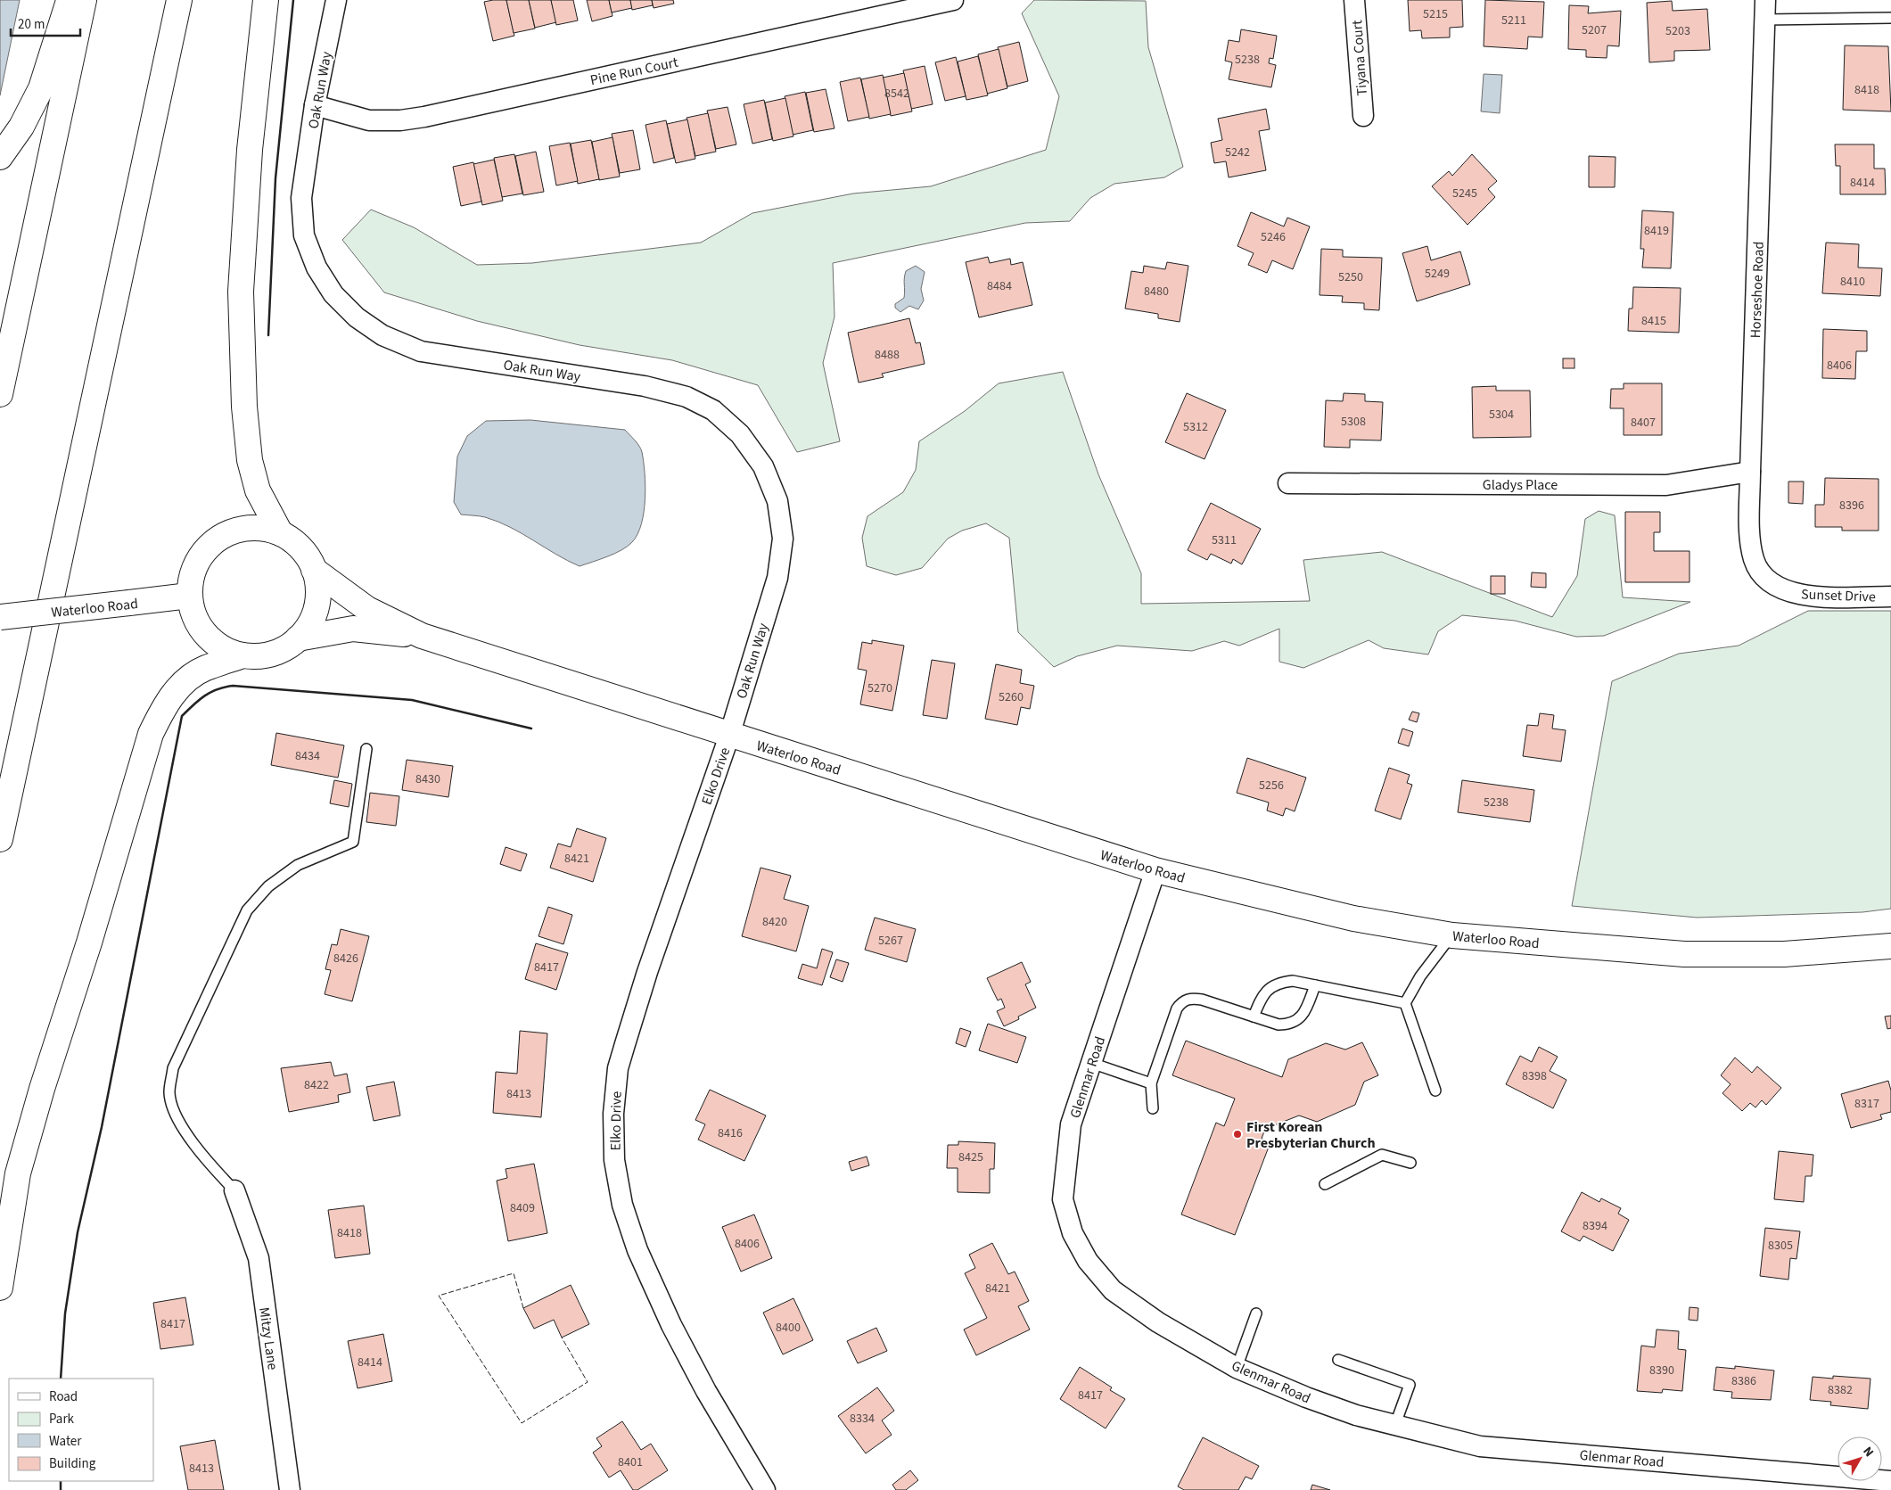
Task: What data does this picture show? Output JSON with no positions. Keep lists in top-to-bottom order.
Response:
{
  "streets": {
    "main road": ["Waterloo Road"],
    "street": [
      "Tiyana Court",
      "Pine Run Court",
      "Oak Run Way",
      "Horseshoe Road",
      "Gladys Place",
      "Sunset Drive",
      "Elko Drive",
      "Glenmar Road",
      "Mitzy Lane"
    ]
  },
  "crossings": [
    ["Pine Run Court", "Oak Run Way"],
    ["Oak Run Way", "Waterloo Road"],
    ["Oak Run Way", "Elko Drive"],
    ["Horseshoe Road", "Gladys Place"],
    ["Horseshoe Road", "Sunset Drive"],
    ["Waterloo Road", "Elko Drive"],
    ["Waterloo Road", "Glenmar Road"]
  ],
  "places": ["First Korean Presbyterian Church"],
  "house_numbers": [
    "5215",
    "5211",
    "5207",
    "5203",
    "5238",
    "8418",
    "8542",
    "5242",
    "8414",
    "5245",
    "8419",
    "5246",
    "5249",
    "5250",
    "8410",
    "8484",
    "8480",
    "8415",
    "8488",
    "8406",
    "5304",
    "5308",
    "8407",
    "5312",
    "8396",
    "5311",
    "5270",
    "5260",
    "8434",
    "8430",
    "5256",
    "5238",
    "8421",
    "8420",
    "5267",
    "8426",
    "8417",
    "8398",
    "8422",
    "8413",
    "8317",
    "8416",
    "8425",
    "8409",
    "8394",
    "8418",
    "8406",
    "8305",
    "8421",
    "8417",
    "8400",
    "8414",
    "8390",
    "8386",
    "8382",
    "8417",
    "8334",
    "8401",
    "8413"
  ],
  "legend": [
    "Road",
    "Park",
    "Water",
    "Building"
  ],
  "scale_bar": "20 m",
  "north": "top right"
}
